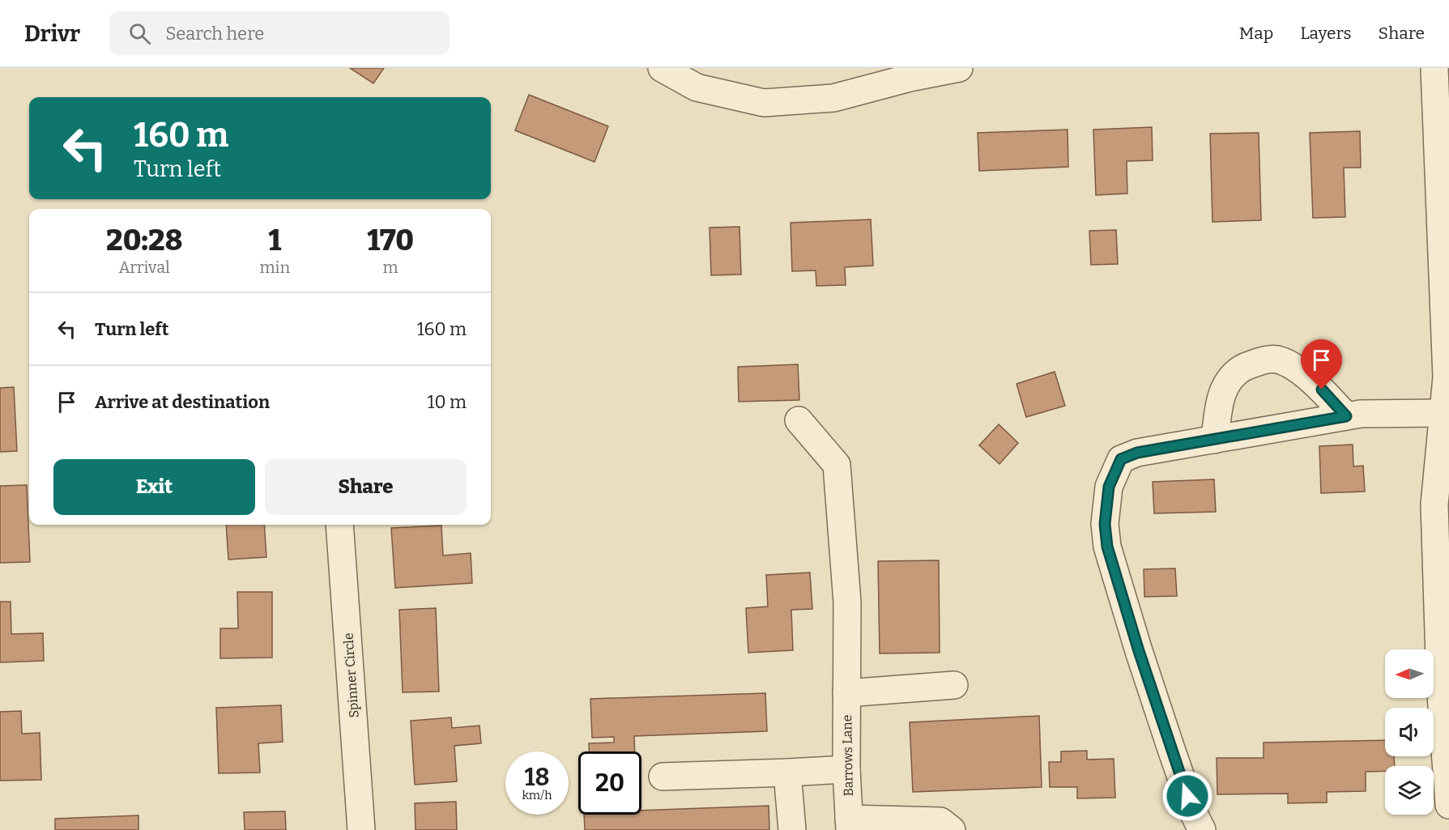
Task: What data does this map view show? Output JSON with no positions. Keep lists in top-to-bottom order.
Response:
{
  "streets": {
    "street": ["Spinner Circle", "Barrows Lane"]
  },
  "north": "left",
  "page": {
    "header": "Drivr",
    "search": "Search here",
    "nav": ["Map", "Layers", "Share"],
    "turn": ["160 m", "Turn left"],
    "eta": [
      "20:28",
      "Arrival",
      "1",
      "min",
      "170",
      "m"
    ],
    "list": [
      {
        "name": "Turn left",
        "value": "160 m"
      },
      {
        "name": "Arrive at destination",
        "value": "10 m"
      }
    ],
    "buttons": ["Exit", "Share"],
    "speed": "18 km/h",
    "limit": "20"
  }
}
